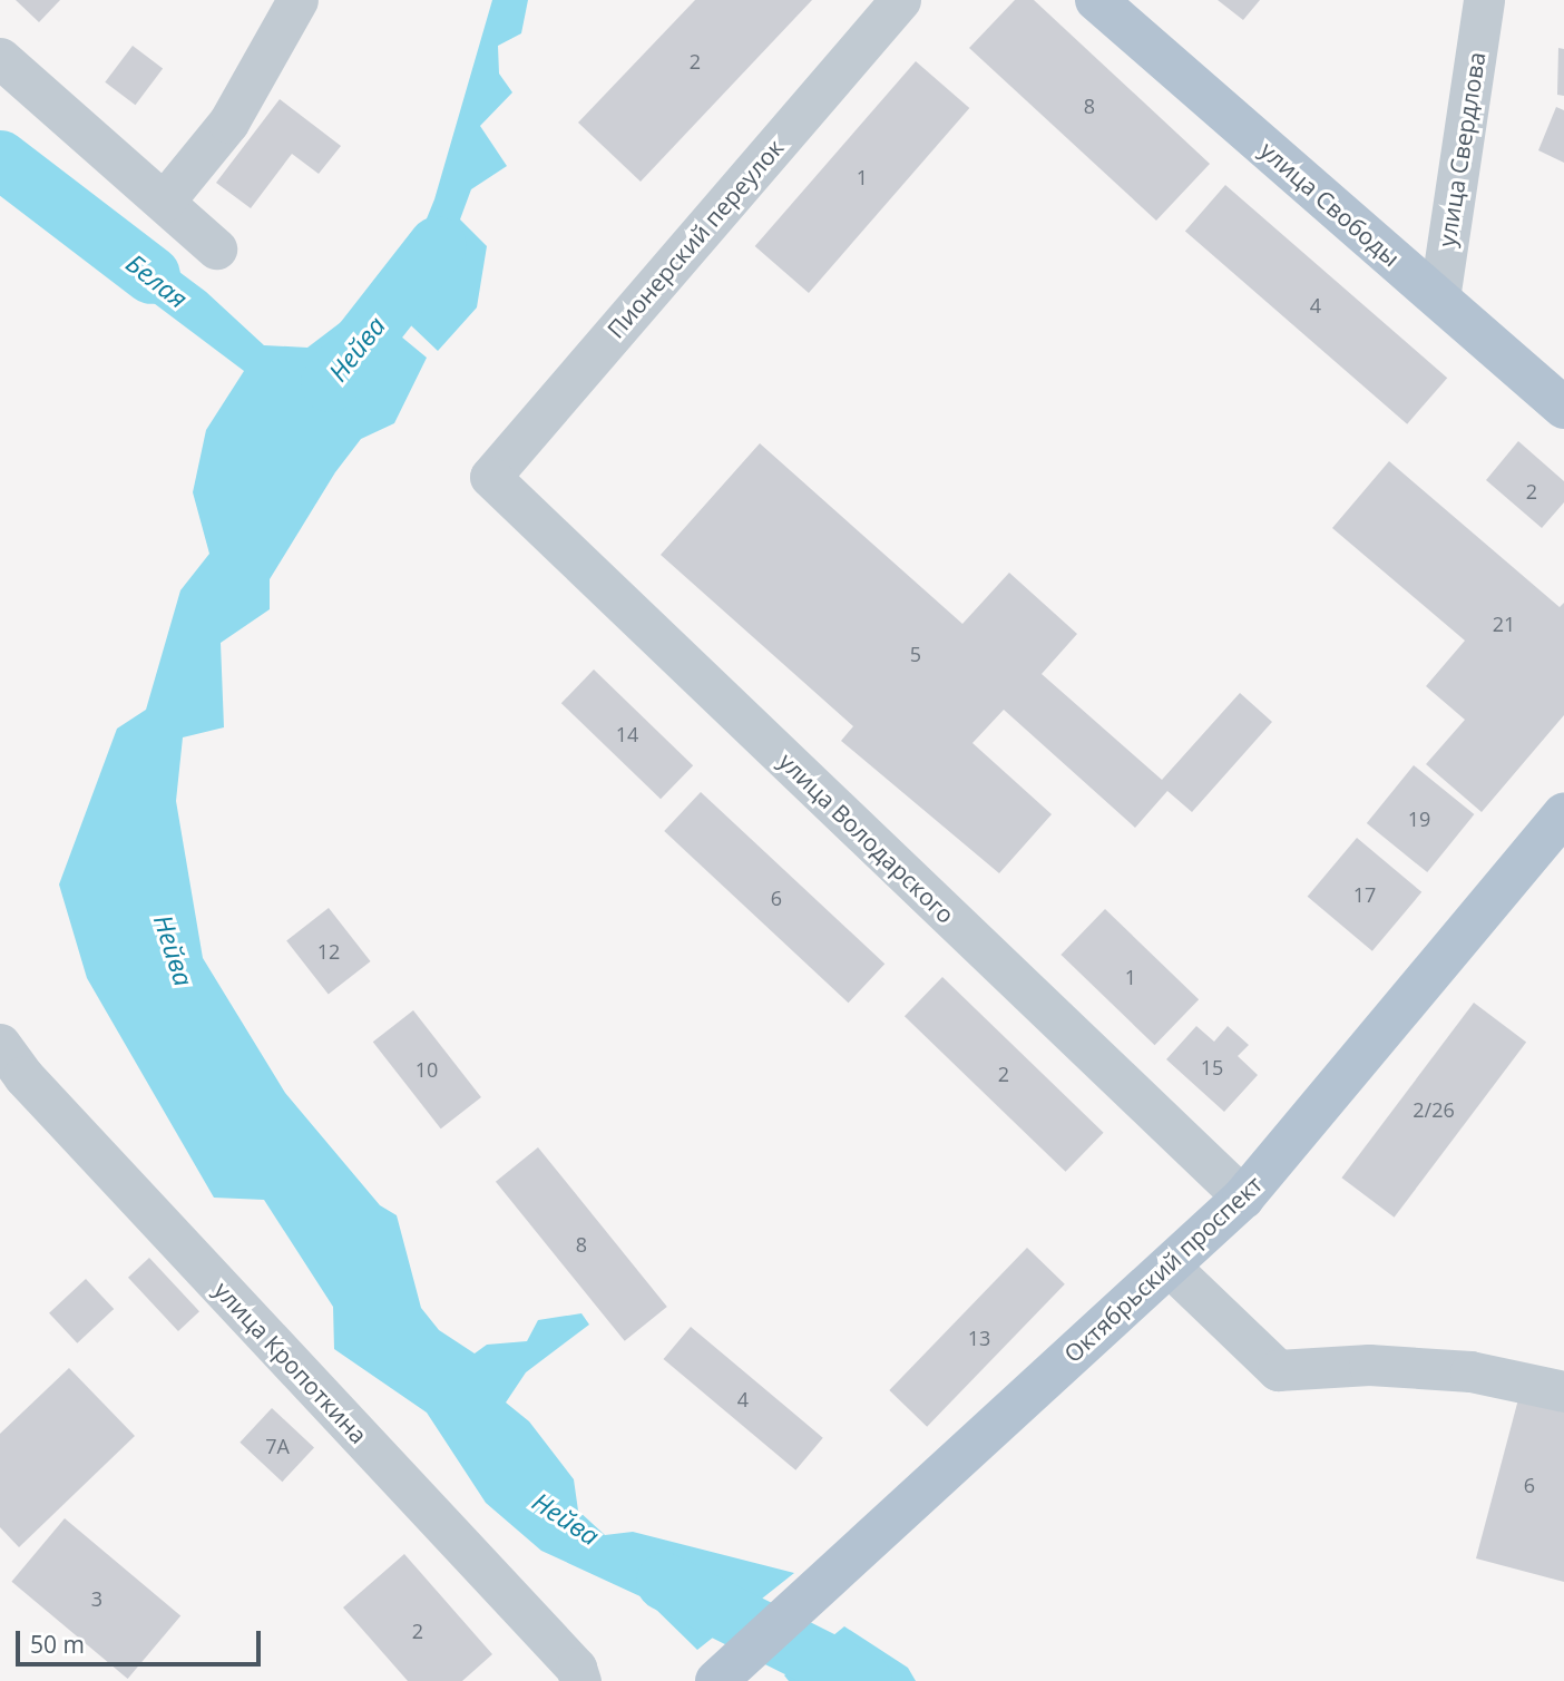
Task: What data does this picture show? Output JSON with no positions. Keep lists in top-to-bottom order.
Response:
{
  "streets": {
    "main road": ["улица Свободы", "Октябрьский проспект"],
    "street": [
      "улица Свердлова",
      "Пионерский переулок",
      "улица Володарского",
      "улица Кропоткина"
    ]
  },
  "crossings": [
    ["улица Свердлова", "улица Свободы"],
    ["Пионерский переулок", "улица Володарского"],
    ["улица Володарского", "Октябрьский проспект"]
  ],
  "water": ["Белая", "Нейва"],
  "house_numbers": [
    "2",
    "8",
    "1",
    "4",
    "2",
    "21",
    "5",
    "14",
    "19",
    "17",
    "6",
    "12",
    "1",
    "15",
    "10",
    "2",
    "2/26",
    "8",
    "13",
    "4",
    "7А",
    "6",
    "3",
    "2"
  ],
  "scale_bar": "50 m"
}
